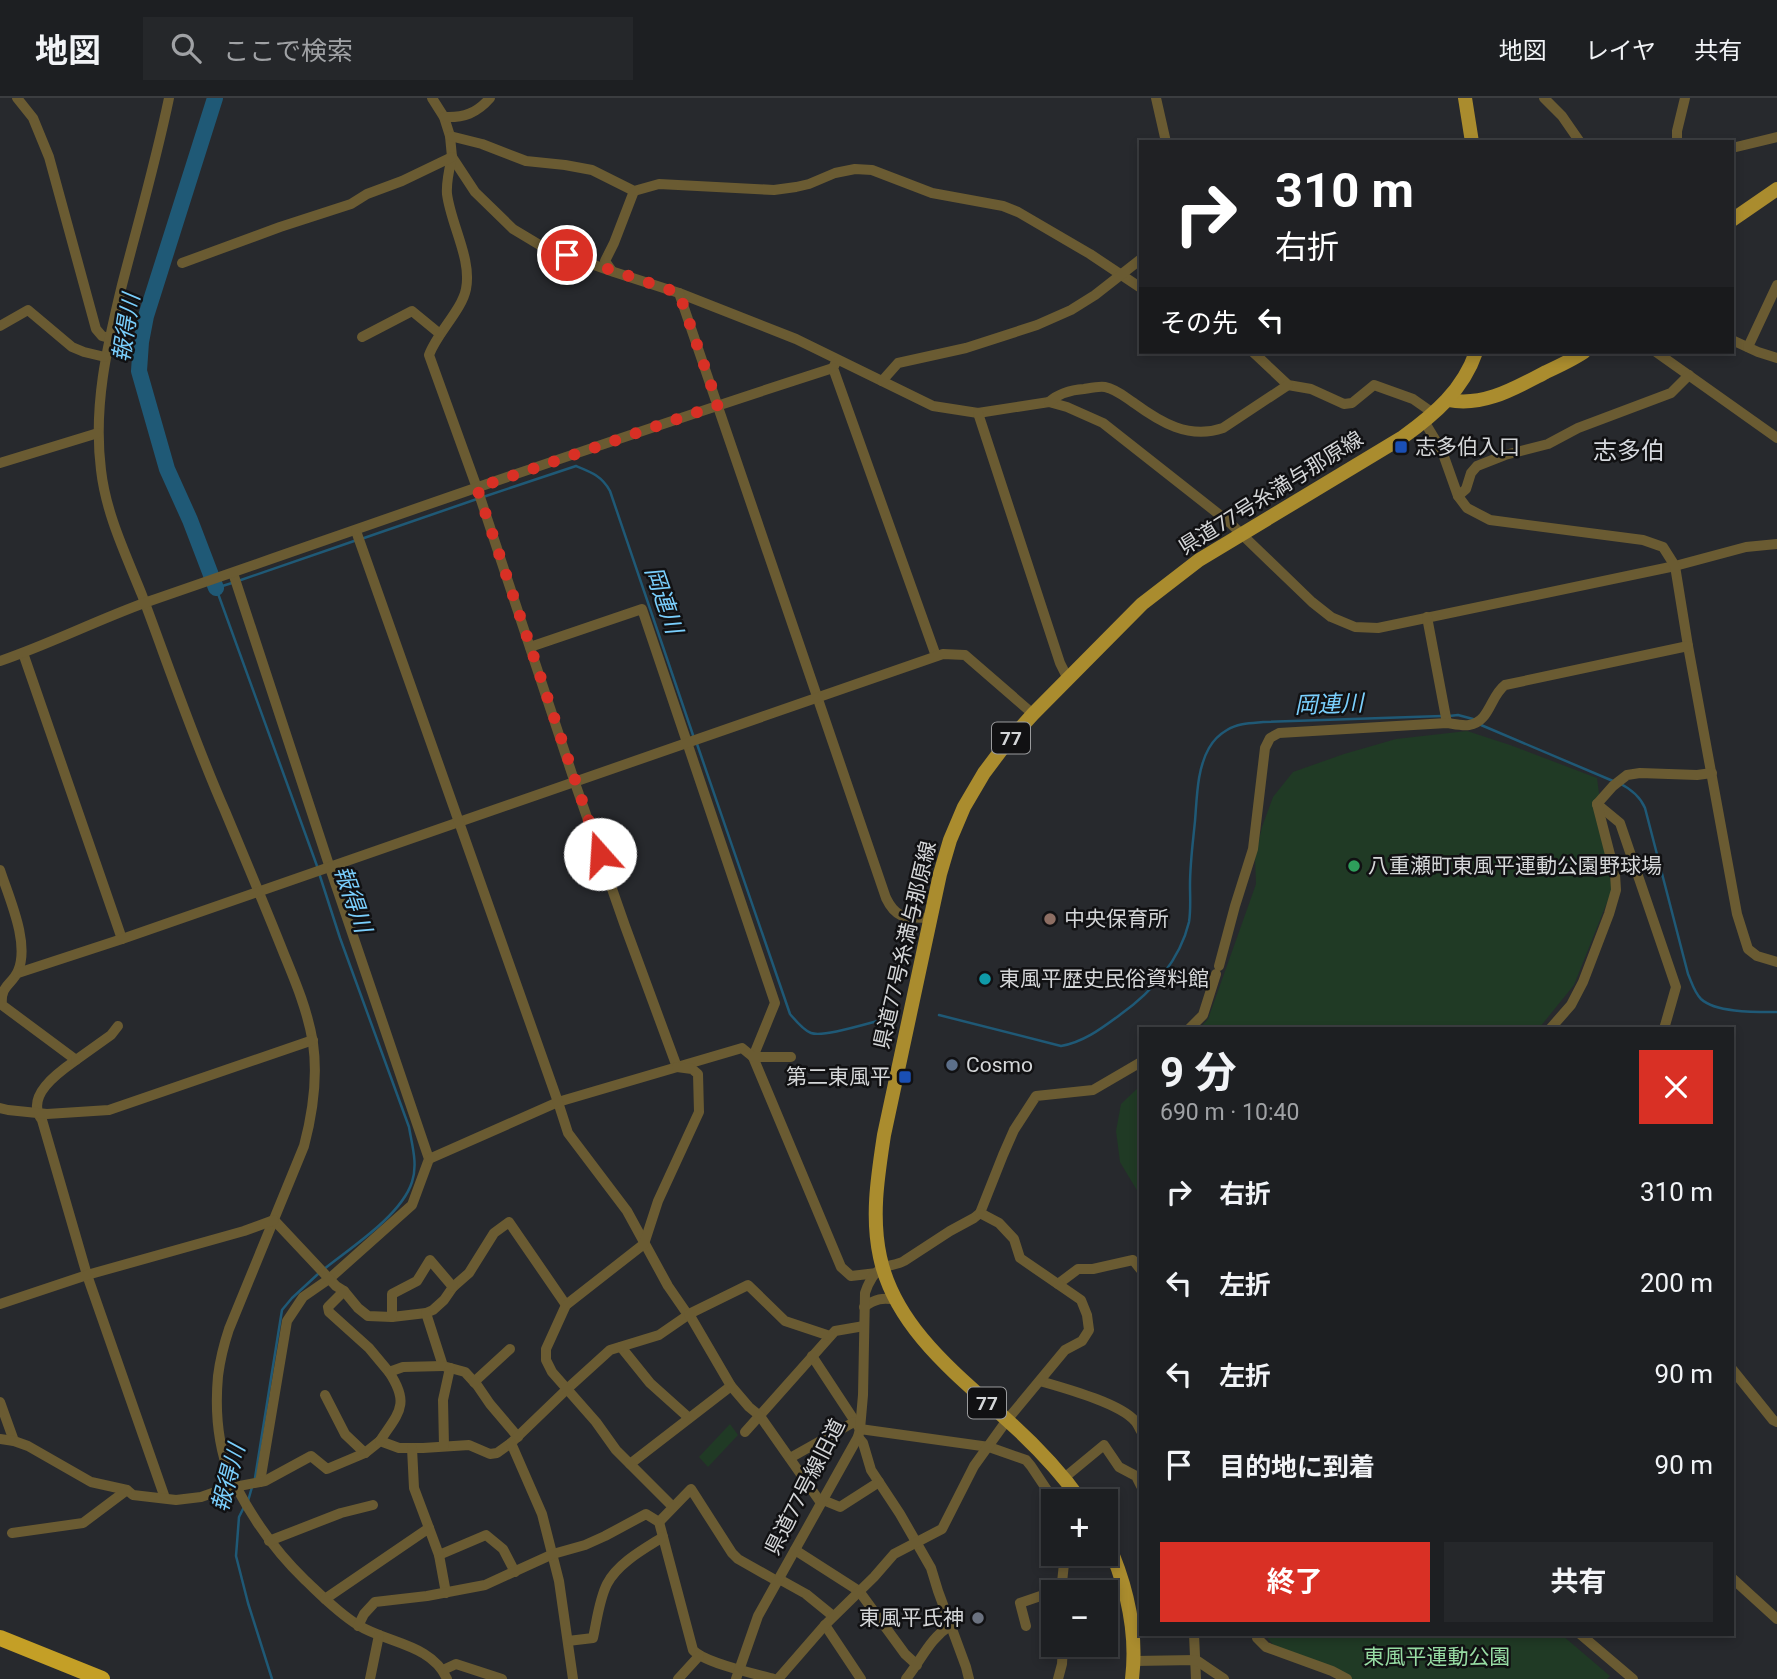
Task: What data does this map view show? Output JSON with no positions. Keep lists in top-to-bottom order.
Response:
{
  "streets": {
    "main road": ["県道77号糸満与那原線", "77"],
    "street": ["県道77号線旧道"]
  },
  "crossings": [
    ["県道77号糸満与那原線", "県道77号線旧道"]
  ],
  "districts": ["志多伯"],
  "water": ["報得川", "岡連川"],
  "parks": ["東風平運動公園"],
  "places": {
    "transit": ["志多伯入口", "第二東風平"],
    "other": [
      "八重瀬町東風平運動公園野球場",
      "中央保育所",
      "東風平歴史民俗資料館",
      "Cosmo",
      "東風平氏神"
    ]
  },
  "page": {
    "header": "地図",
    "search": "ここで検索",
    "nav": ["地図", "レイヤ", "共有"],
    "turn": ["310 m", "右折"],
    "then": "その先",
    "heading": ["9 分", "690 m · 10:40"],
    "list": [
      {
        "name": "右折",
        "value": "310 m"
      },
      {
        "name": "左折",
        "value": "200 m"
      },
      {
        "name": "左折",
        "value": "90 m"
      },
      {
        "name": "目的地に到着",
        "value": "90 m"
      }
    ],
    "map_buttons": ["+", "−"],
    "buttons": ["終了", "共有"]
  }
}
